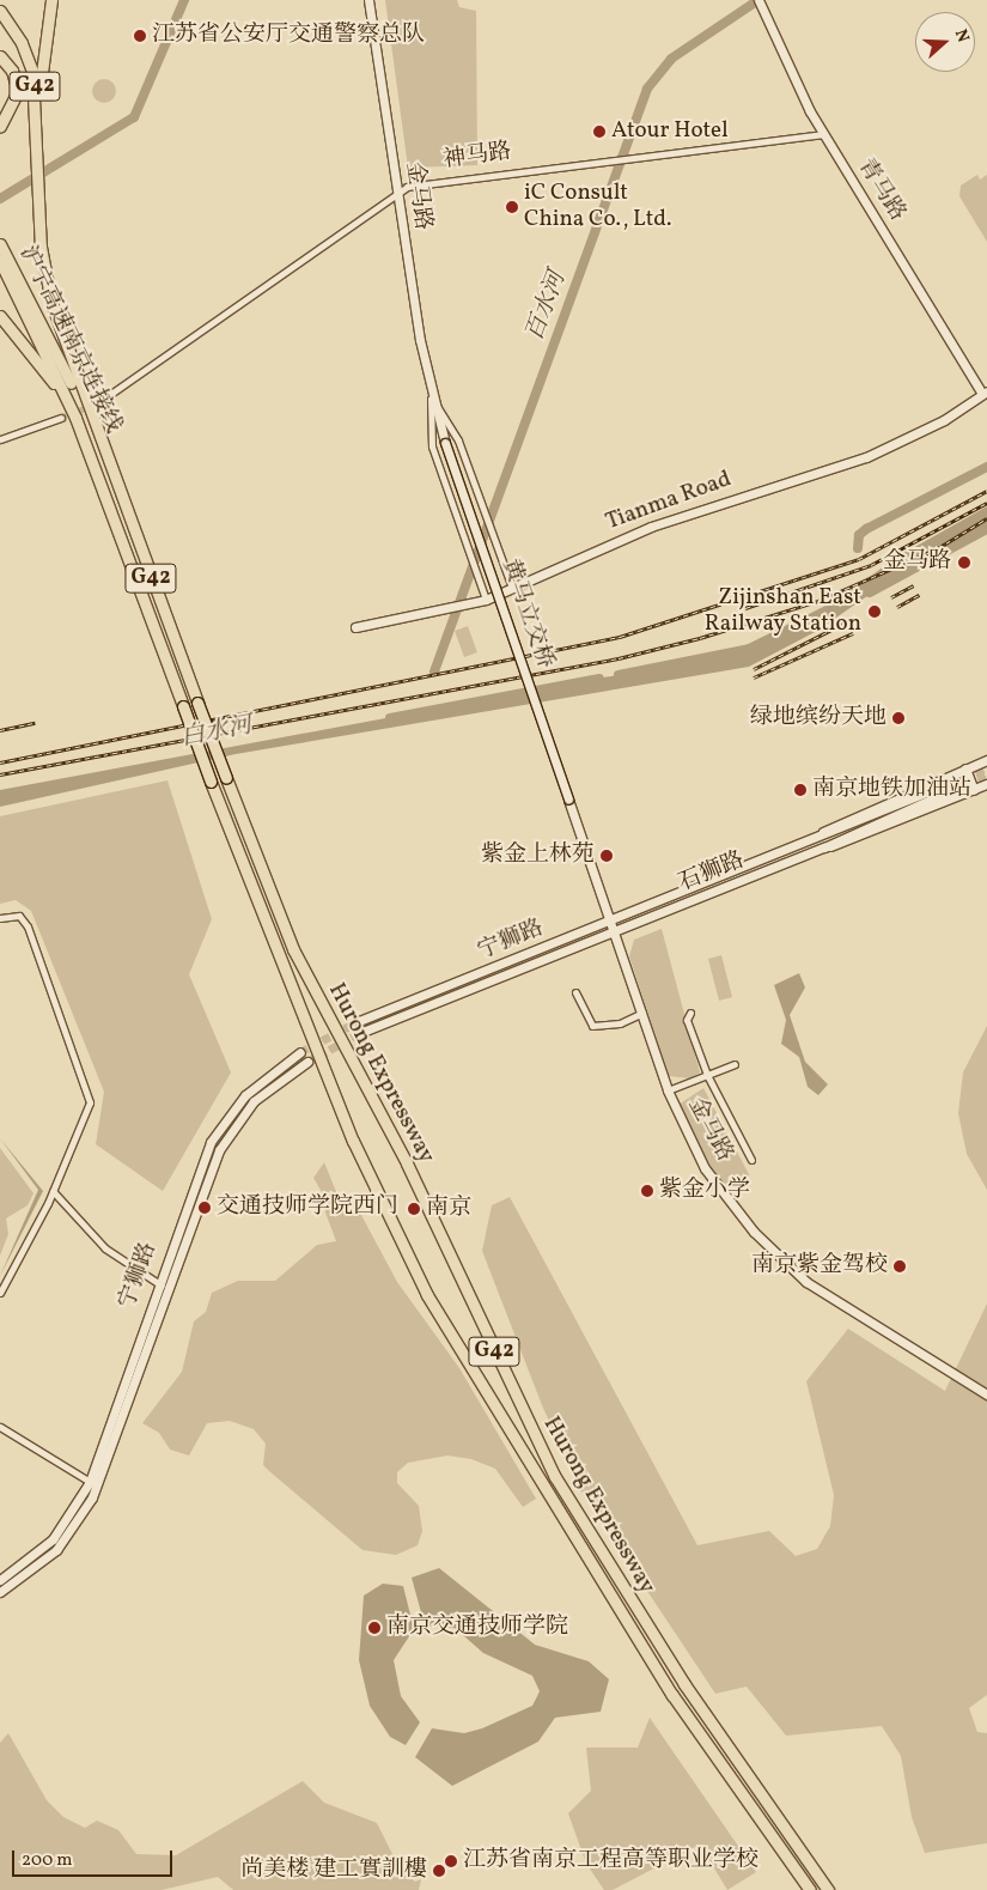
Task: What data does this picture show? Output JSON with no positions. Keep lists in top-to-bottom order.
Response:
{
  "streets": {
    "highway": ["G42", "沪宁高速南京连接线", "Hurong Expressway"],
    "main road": [
      "青马路",
      "金马路",
      "Tianma Road",
      "黄马立交桥",
      "石狮路",
      "宁狮路"
    ],
    "street": ["神马路"]
  },
  "crossings": [
    ["G42", "沪宁高速南京连接线"],
    ["G42", "Hurong Expressway"],
    ["神马路", "青马路"],
    ["神马路", "金马路"],
    ["青马路", "Tianma Road"],
    ["金马路", "Tianma Road"],
    ["金马路", "黄马立交桥"],
    ["金马路", "石狮路"],
    ["金马路", "宁狮路"],
    ["沪宁高速南京连接线", "Hurong Expressway"],
    ["石狮路", "宁狮路"]
  ],
  "water": ["百水河", "白水河"],
  "places": [
    "江苏省公安厅交通警察总队",
    "Atour Hotel",
    "iC Consult China Co., Ltd.",
    "金马路",
    "Zijinshan East Railway Station",
    "绿地缤纷天地",
    "南京地铁加油站",
    "紫金上林苑",
    "紫金小学",
    "交通技师学院西门",
    "南京",
    "南京紫金驾校",
    "南京交通技师学院",
    "江苏省南京工程高等职业学校",
    "尚美楼 建工實訓樓"
  ],
  "scale_bar": "200 m",
  "north": "right"
}
